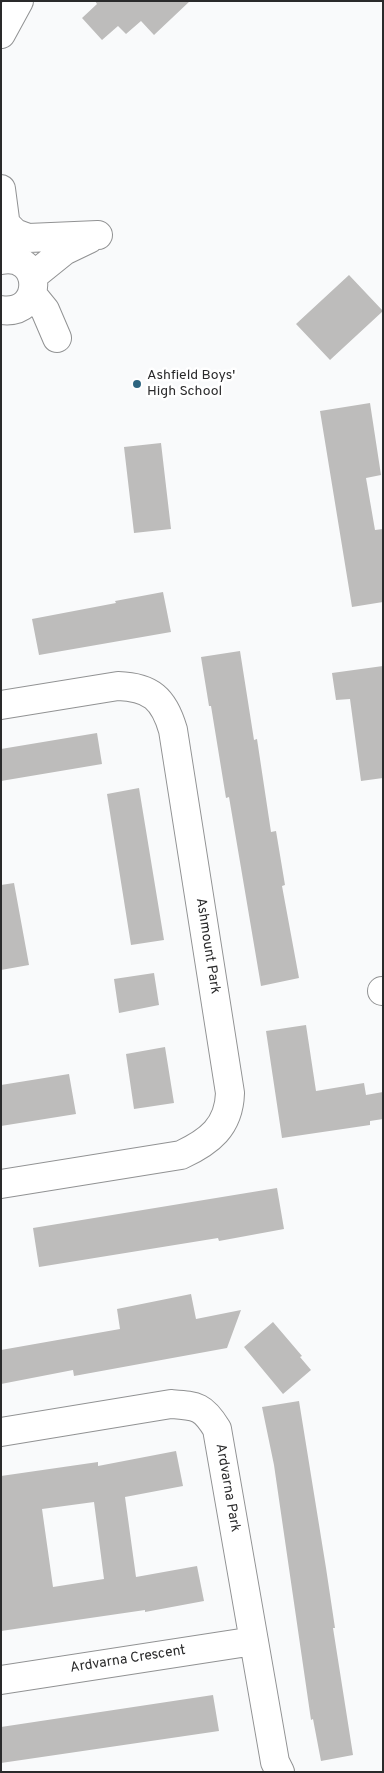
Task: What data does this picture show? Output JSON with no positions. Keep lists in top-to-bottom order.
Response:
{
  "streets": {
    "street": ["Ashmount Park", "Ardvarna Park", "Ardvarna Crescent"]
  },
  "crossings": [
    ["Ardvarna Park", "Ardvarna Crescent"]
  ],
  "places": ["Ashfield Boys' High School"]
}
